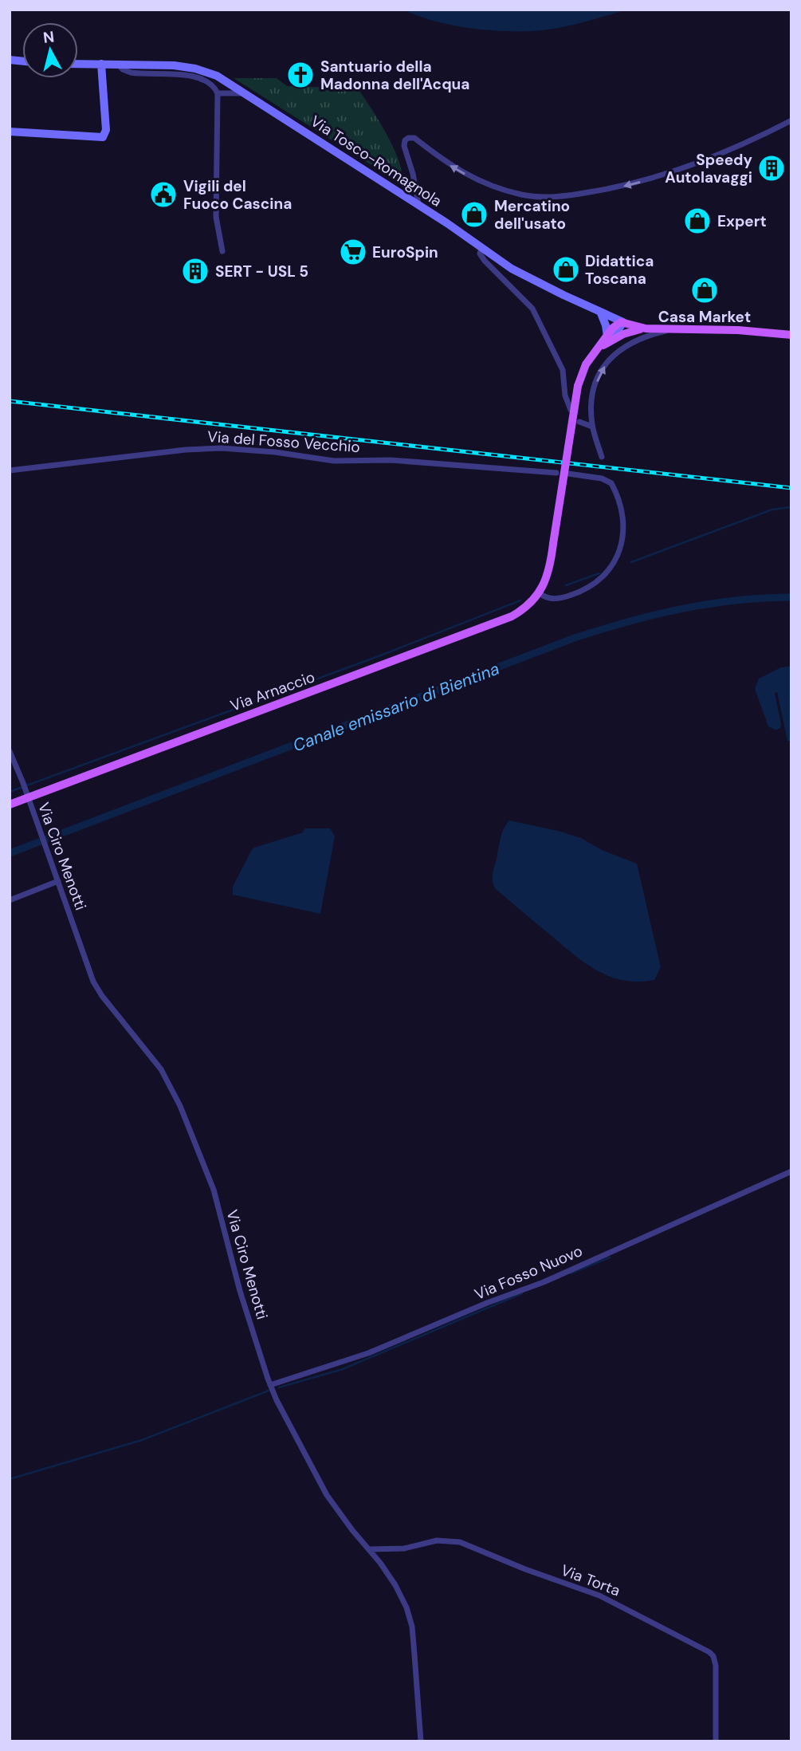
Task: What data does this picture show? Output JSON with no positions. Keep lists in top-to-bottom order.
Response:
{
  "streets": {
    "main road": ["Via Tosco-Romagnola", "Via Arnaccio"],
    "street": [
      "Via del Fosso Vecchio",
      "Via Ciro Menotti",
      "Via Fosso Nuovo",
      "Via Torta"
    ]
  },
  "crossings": [
    ["Via Tosco-Romagnola", "Via Arnaccio"],
    ["Via Arnaccio", "Via Ciro Menotti"],
    ["Via Ciro Menotti", "Via Fosso Nuovo"],
    ["Via Ciro Menotti", "Via Torta"]
  ],
  "water": ["Canale emissario di Bientina"],
  "places": {
    "church": ["Santuario della Madonna dell'Acqua"],
    "building": ["Speedy Autolavaggi", "SERT - USL 5"],
    "public building": ["Vigili del Fuoco Cascina"],
    "shop": [
      "Mercatino dell'usato",
      "Expert",
      "Didattica Toscana",
      "Casa Market"
    ],
    "supermarket": ["EuroSpin"]
  },
  "north": "top"
}
